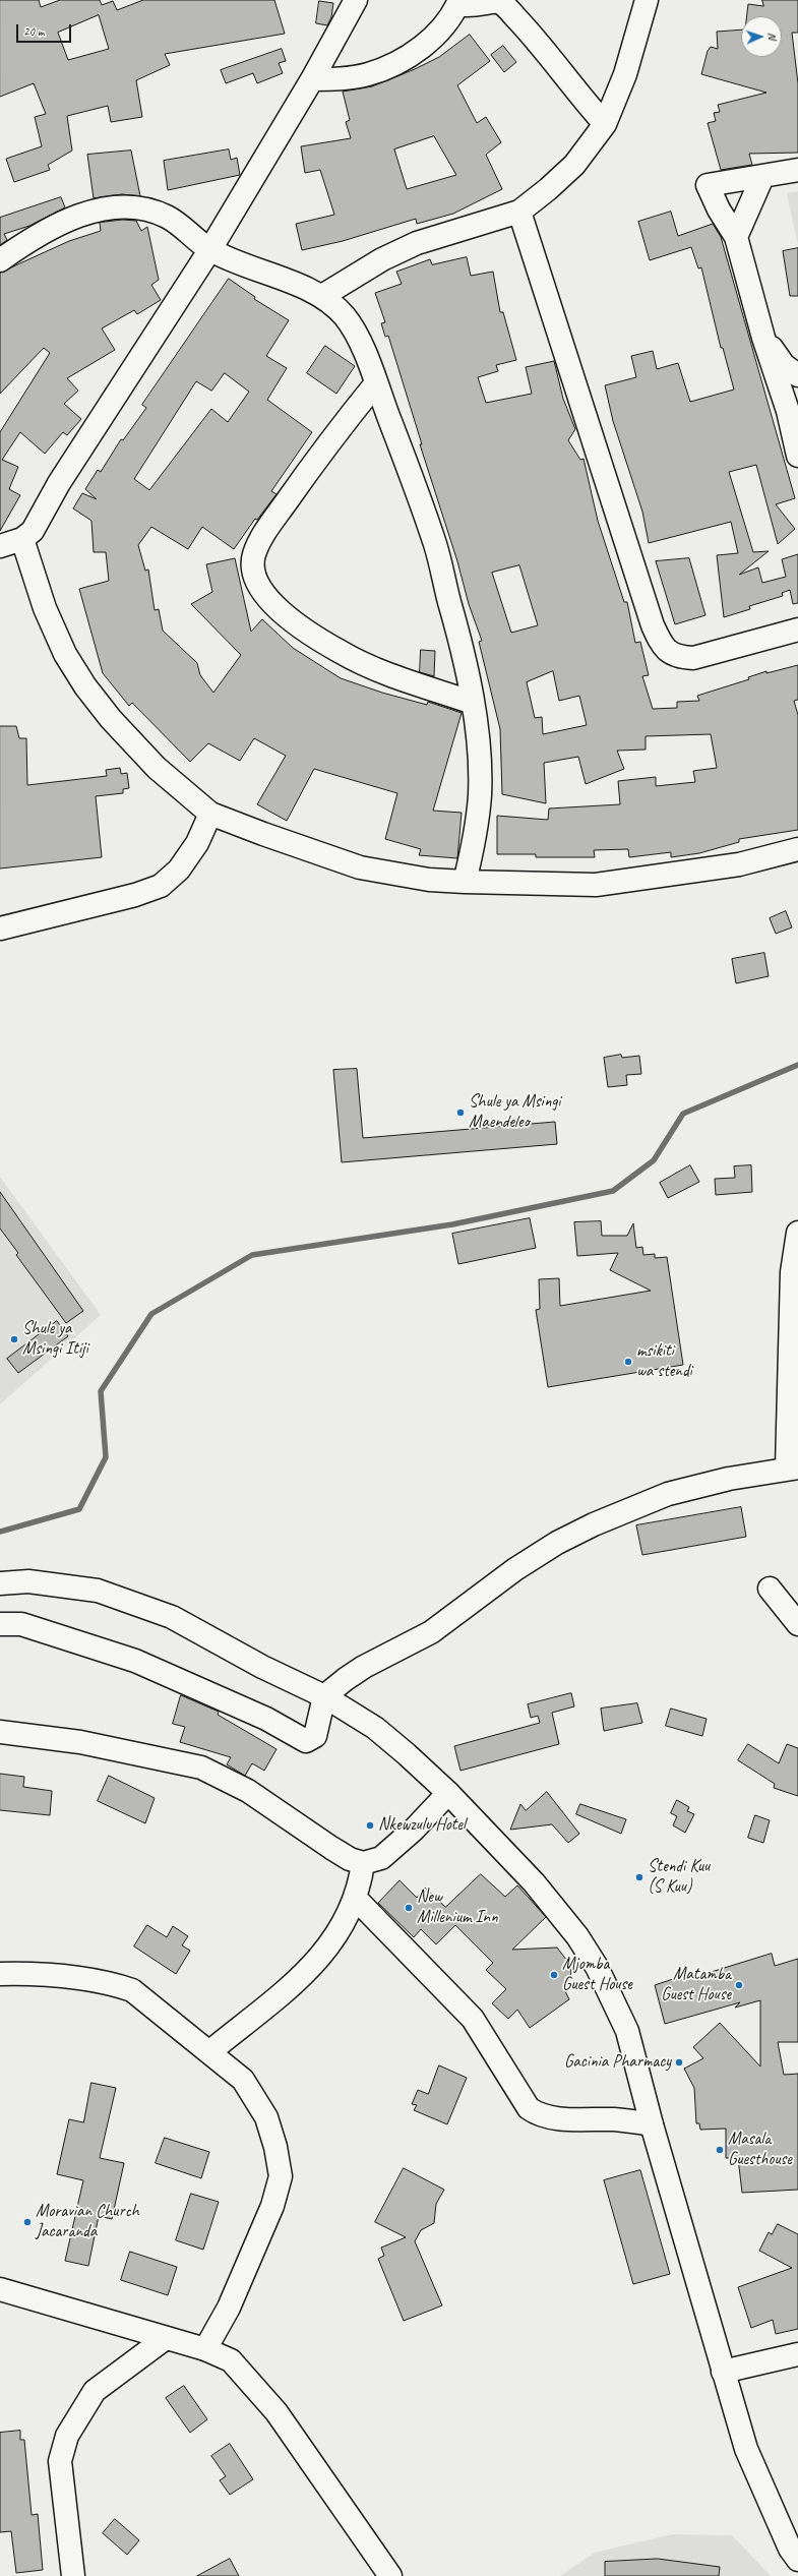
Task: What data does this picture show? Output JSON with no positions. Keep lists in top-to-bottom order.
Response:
{
  "places": [
    "Shule ya Msingi Maendeleo",
    "Shule ya Msingi Itiji",
    "msikiti wa stendi",
    "Nkewzulu Hotel",
    "Stendi Kuu (S Kuu)",
    "New Millenium Inn",
    "Mjomba Guest House",
    "Matamba Guest House",
    "Gacinia Pharmacy",
    "Masala Guesthouse",
    "Moravian Church Jacaranda"
  ],
  "scale_bar": "20 m",
  "north": "right"
}
